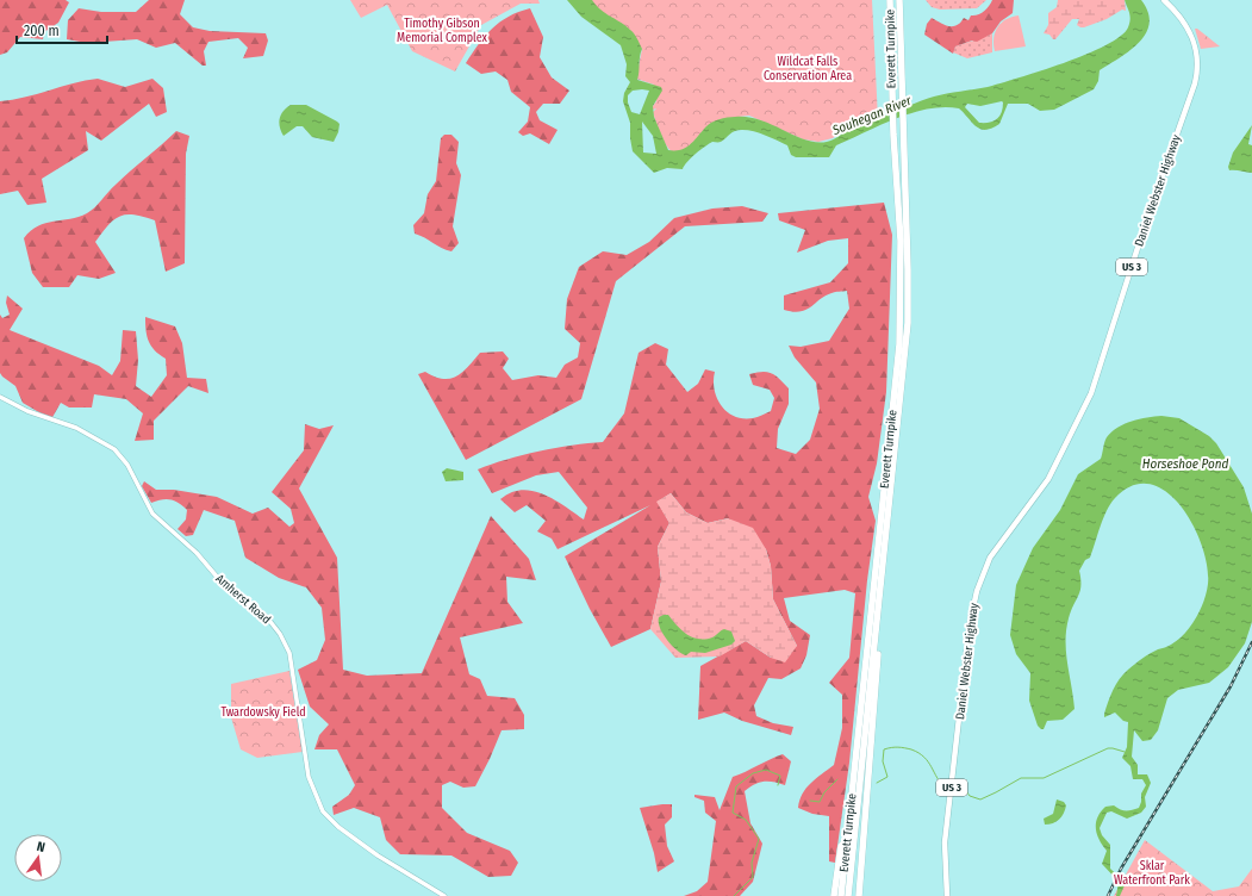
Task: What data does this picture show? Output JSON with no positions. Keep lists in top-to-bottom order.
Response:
{
  "streets": {
    "highway": ["Everett Turnpike"],
    "main road": ["Daniel Webster Highway", "US 3"],
    "street": ["Amherst Road"]
  },
  "water": ["Souhegan River", "Horseshoe Pond"],
  "parks": [
    "Timothy Gibson Memorial Complex",
    "Wildcat Falls Conservation Area",
    "Twardowsky Field",
    "Sklar Waterfront Park"
  ],
  "scale_bar": "200 m",
  "north": "top"
}
